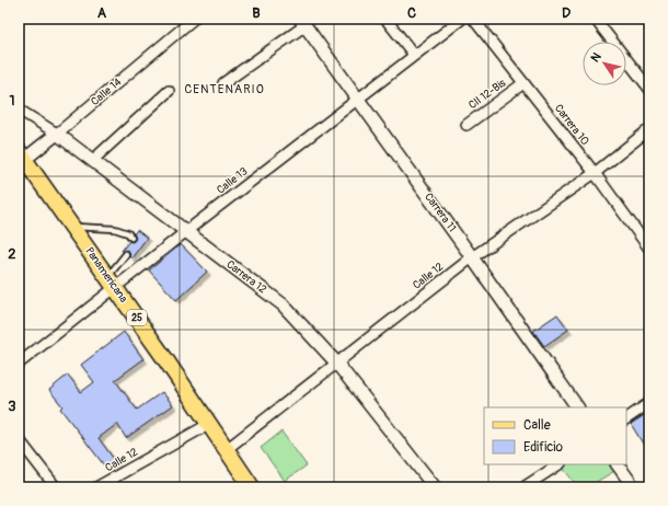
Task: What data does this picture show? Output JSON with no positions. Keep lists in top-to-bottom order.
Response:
{
  "streets": {
    "main road": ["Panamericana", "25"],
    "street": [
      "Calle 14",
      "Cll 12-Bis",
      "Carrera 10",
      "Calle 13",
      "Carrera 11",
      "Calle 12",
      "Carrera 12"
    ]
  },
  "crossings": [
    ["Calle 14", "Panamericana"],
    ["Calle 14", "Carrera 12"],
    ["Cll 12-Bis", "Carrera 10"],
    ["Carrera 10", "Calle 12"],
    ["Calle 13", "Carrera 11"],
    ["Calle 13", "Panamericana"],
    ["Calle 13", "Carrera 12"],
    ["Carrera 11", "Calle 12"],
    ["Panamericana", "Calle 12"],
    ["Calle 12", "Carrera 12"]
  ],
  "districts": ["CENTENARIO"],
  "legend": ["Calle", "Edificio"],
  "north": "top left",
  "grid": {
    "columns": [
      "A",
      "B",
      "C",
      "D"
    ],
    "rows": ["1", "2", "3"]
  }
}
